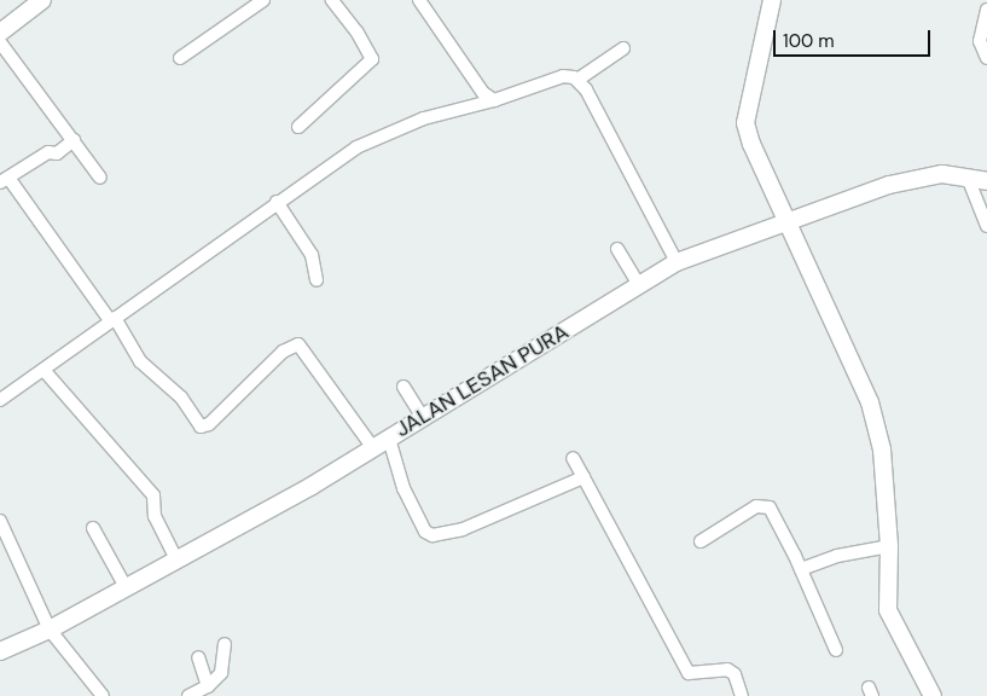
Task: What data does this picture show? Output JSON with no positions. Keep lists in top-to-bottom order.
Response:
{
  "streets": {
    "street": ["JALAN LESAN PURA"]
  },
  "scale_bar": "100 m"
}
